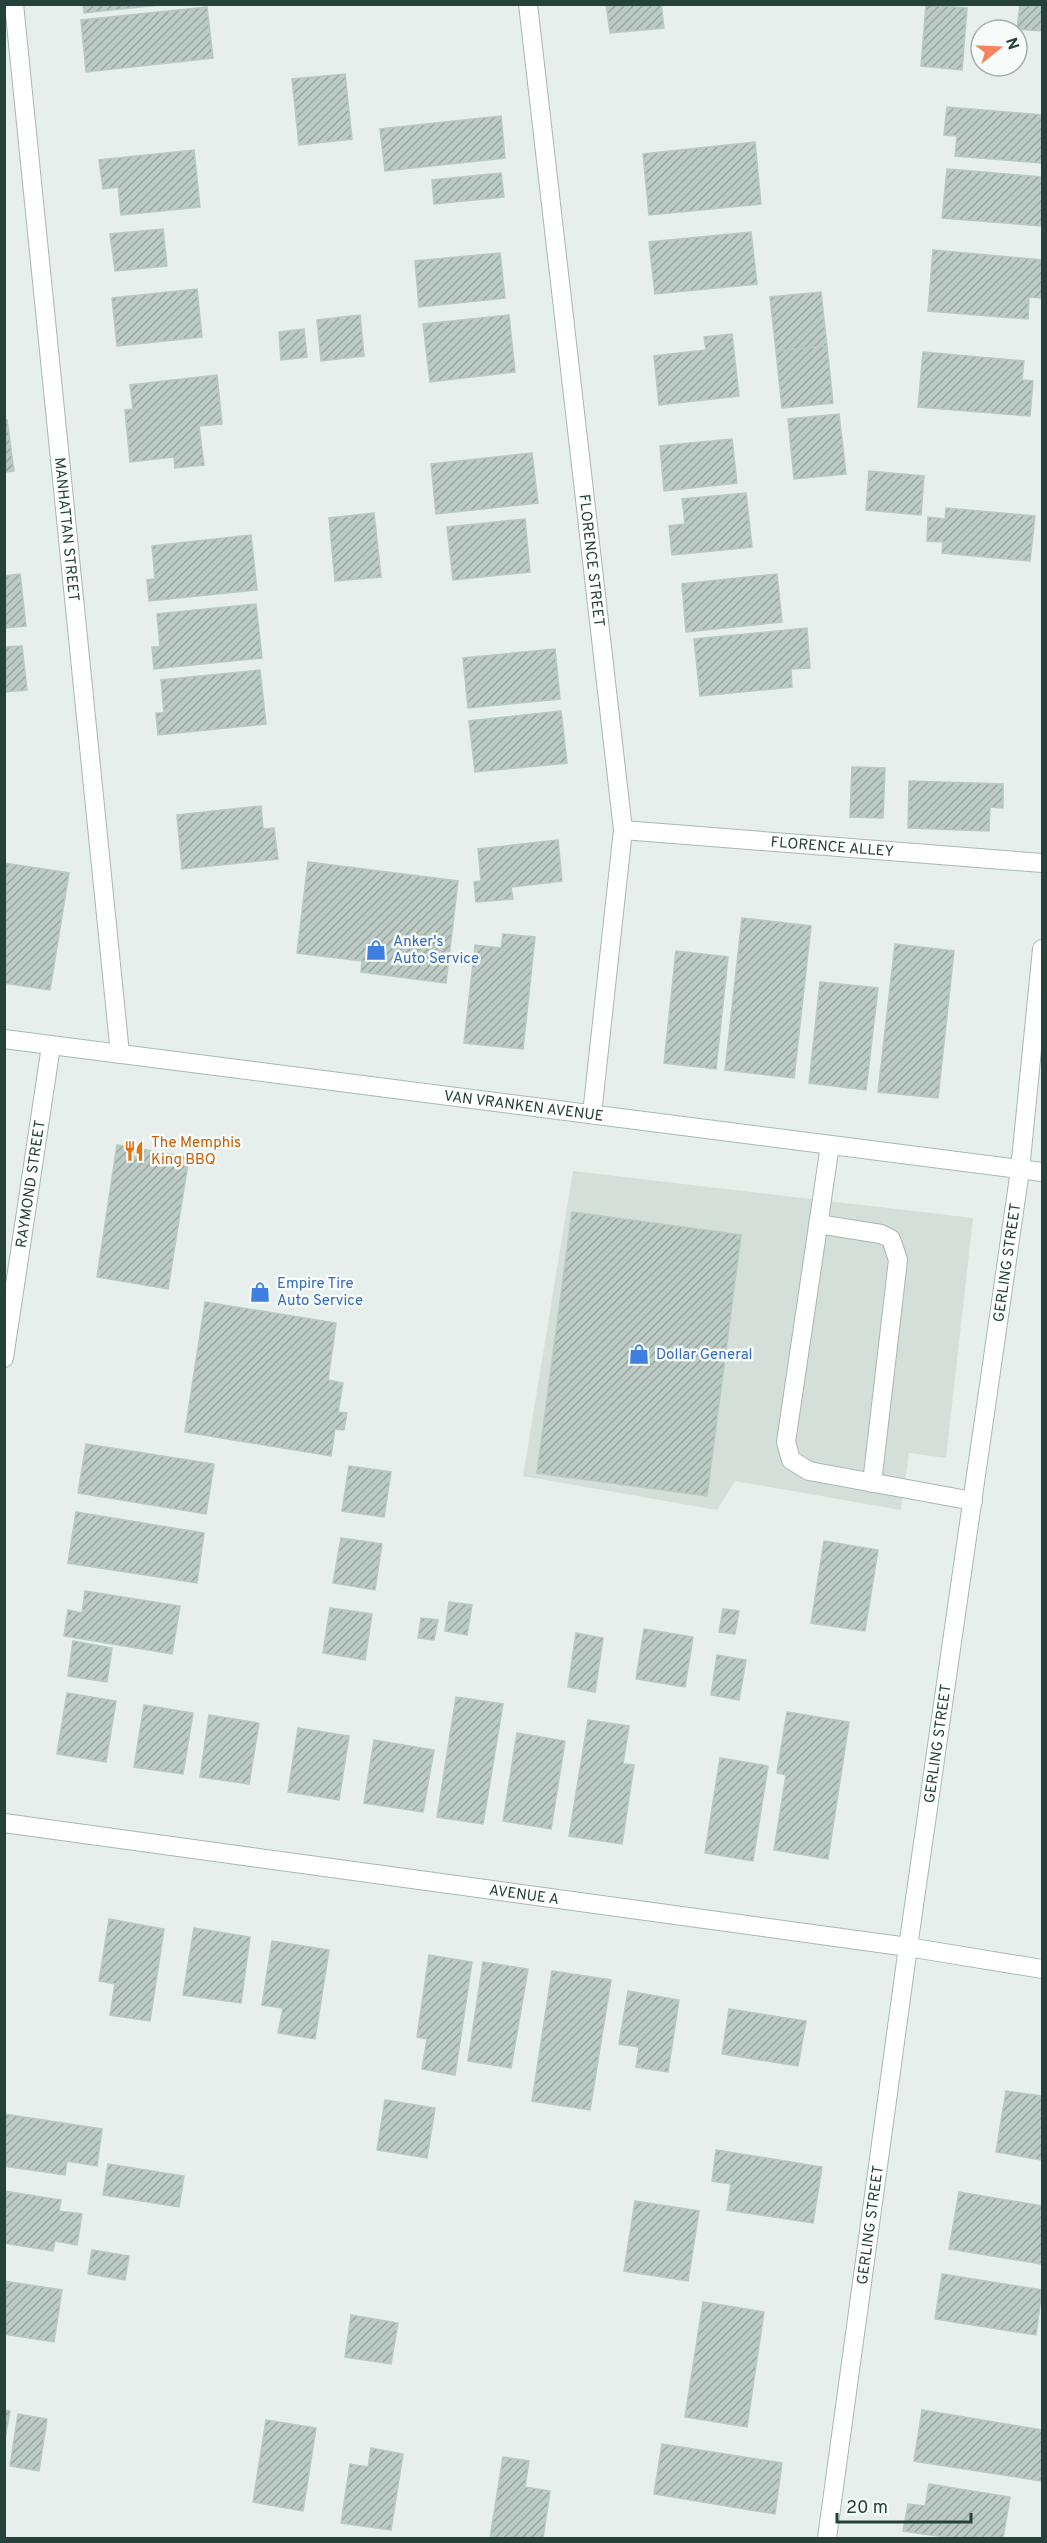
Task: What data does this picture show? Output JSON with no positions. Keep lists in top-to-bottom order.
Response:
{
  "streets": {
    "street": [
      "MANHATTAN STREET",
      "FLORENCE STREET",
      "FLORENCE ALLEY",
      "VAN VRANKEN AVENUE",
      "RAYMOND STREET",
      "GERLING STREET",
      "AVENUE A"
    ]
  },
  "crossings": [
    ["MANHATTAN STREET", "VAN VRANKEN AVENUE"],
    ["FLORENCE STREET", "FLORENCE ALLEY"],
    ["FLORENCE STREET", "VAN VRANKEN AVENUE"],
    ["VAN VRANKEN AVENUE", "RAYMOND STREET"],
    ["VAN VRANKEN AVENUE", "GERLING STREET"],
    ["GERLING STREET", "AVENUE A"]
  ],
  "places": {
    "shop": ["Anker's Auto Service", "Empire Tire Auto Service", "Dollar General"],
    "restaurant": ["The Memphis King BBQ"]
  },
  "scale_bar": "20 m",
  "north": "right"
}
